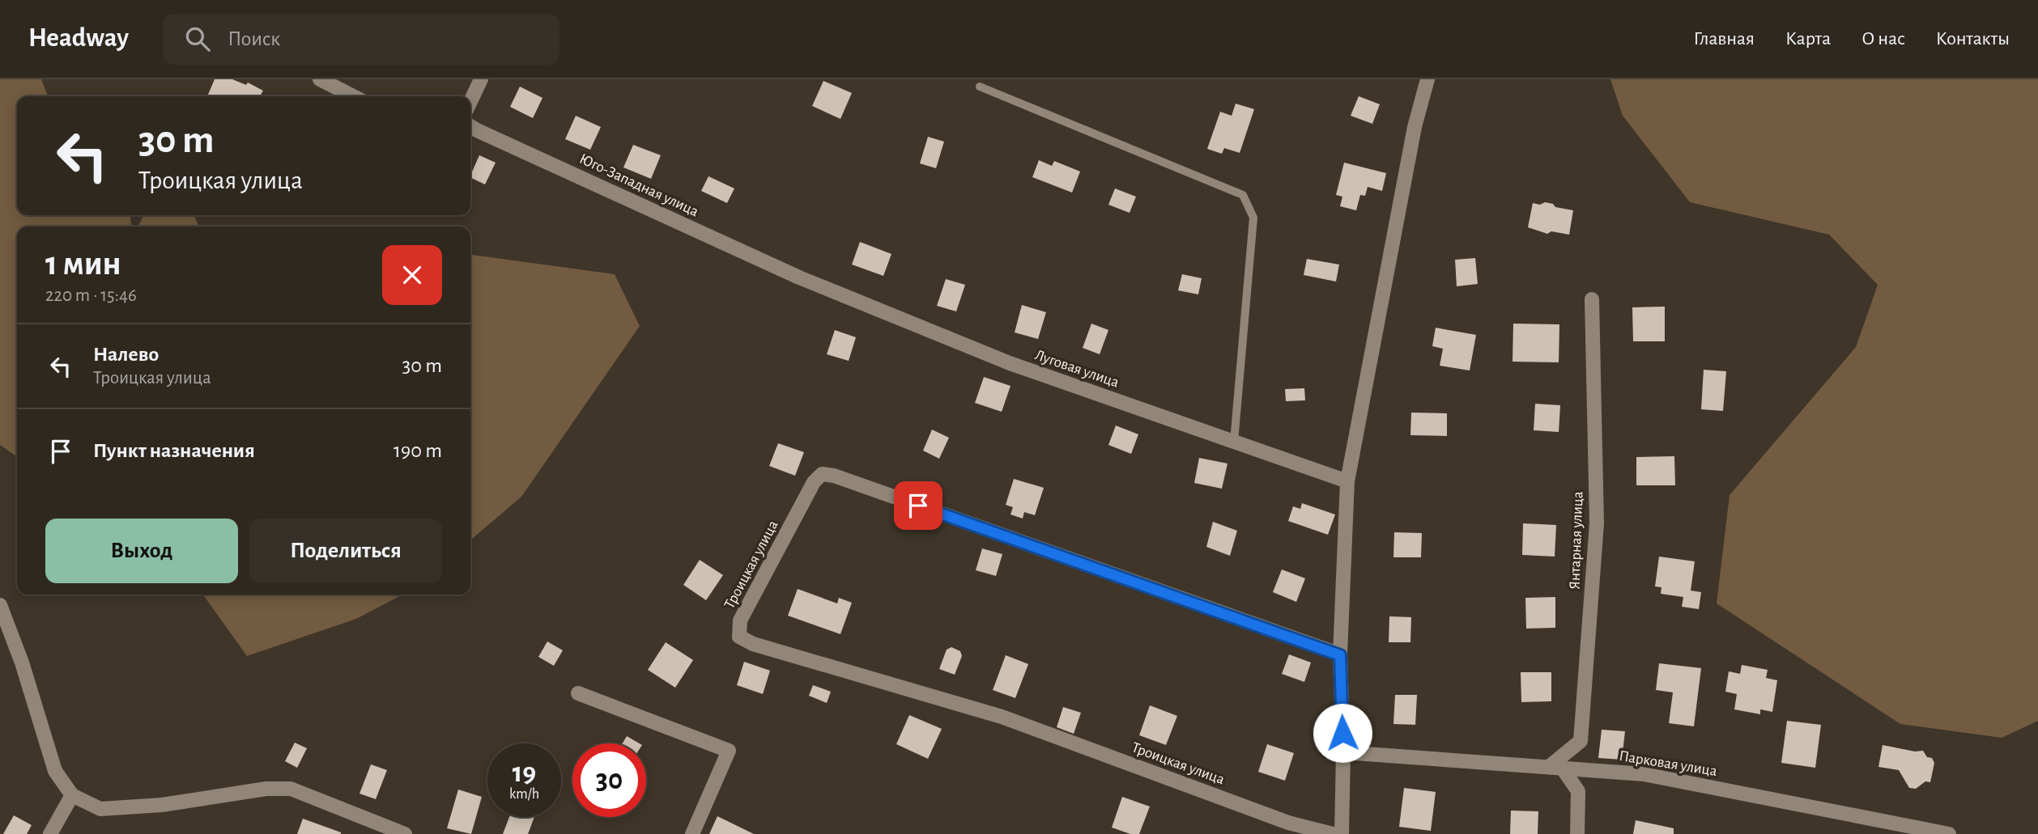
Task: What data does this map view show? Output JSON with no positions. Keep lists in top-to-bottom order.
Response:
{
  "streets": {
    "street": [
      "Юго-Западная улица",
      "Луговая улица",
      "Янтарная улица",
      "Троицкая улица",
      "Парковая улица"
    ]
  },
  "crossings": [
    ["Юго-Западная улица", "Луговая улица"],
    ["Янтарная улица", "Парковая улица"]
  ],
  "page": {
    "header": "Headway",
    "search": "Поиск",
    "nav": [
      "Главная",
      "Карта",
      "О нас",
      "Контакты"
    ],
    "turn": ["30 m", "Троицкая улица"],
    "heading": ["1 мин", "220 m · 15:46"],
    "list": [
      {
        "name": "Налево",
        "note": "Троицкая улица",
        "value": "30 m"
      },
      {
        "name": "Пункт назначения",
        "value": "190 m"
      }
    ],
    "buttons": ["Выход", "Поделиться"],
    "speed": "19 km/h",
    "limit": "30"
  }
}
